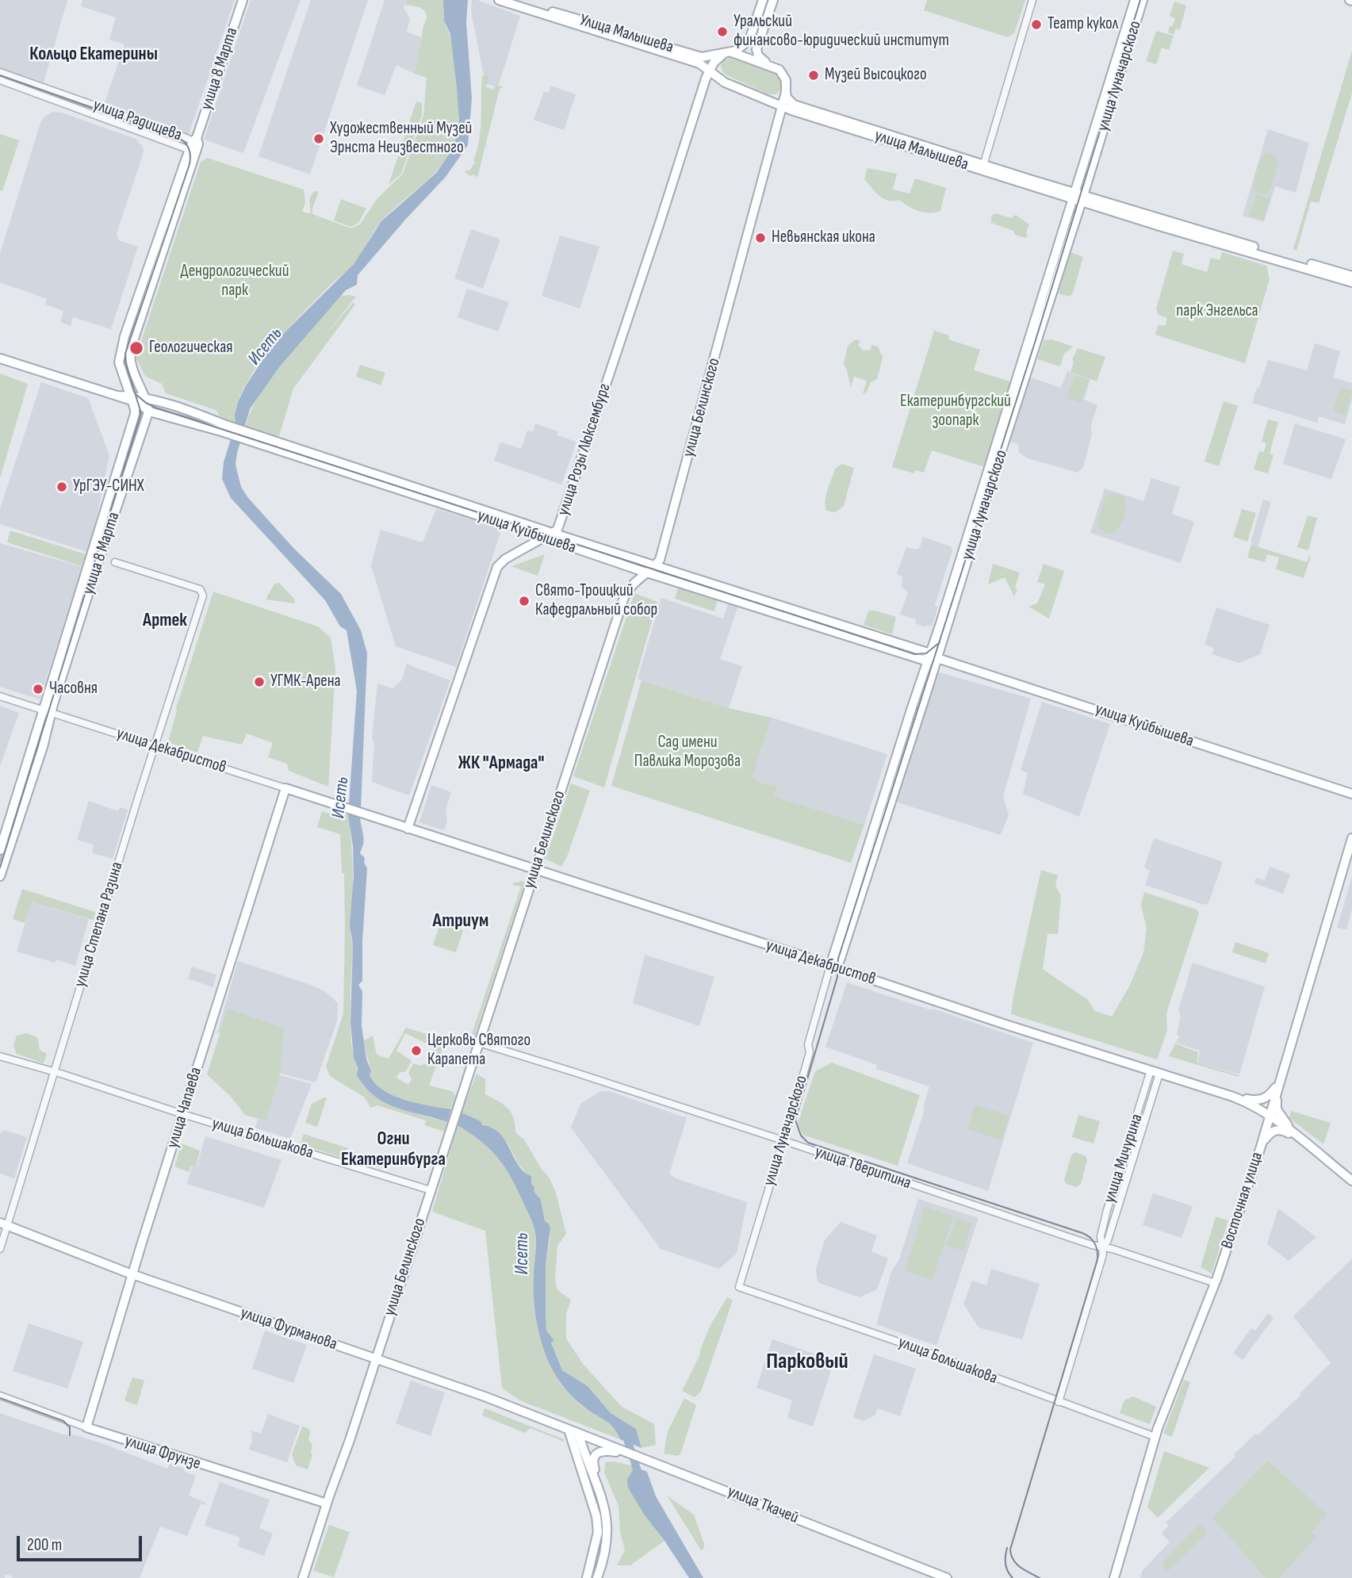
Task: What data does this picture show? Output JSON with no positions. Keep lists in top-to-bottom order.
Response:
{
  "streets": {
    "main road": [
      "Улица Малышева",
      "улица 8 Марта",
      "улица Луначарского",
      "улица Малышева",
      "улица Белинского",
      "улица Розы Люксембург",
      "улица Куйбышева",
      "улица Декабристов",
      "улица Чапаева",
      "Восточная улица",
      "улица Фурманова",
      "улица Фрунзе",
      "улица Ткачей"
    ],
    "street": [
      "улица Радищева",
      "улица Степана Разина",
      "улица Большакова",
      "улица Мичурина",
      "улица Тверитина"
    ]
  },
  "crossings": [
    ["улица 8 Марта", "улица Радищева"],
    ["улица 8 Марта", "улица Куйбышева"],
    ["улица 8 Марта", "улица Декабристов"],
    ["улица Луначарского", "улица Малышева"],
    ["улица Луначарского", "улица Куйбышева"],
    ["улица Луначарского", "улица Декабристов"],
    ["улица Луначарского", "улица Большакова"],
    ["улица Луначарского", "улица Тверитина"],
    ["улица Малышева", "улица Белинского"],
    ["улица Малышева", "улица Розы Люксембург"],
    ["улица Белинского", "улица Куйбышева"],
    ["улица Белинского", "улица Декабристов"],
    ["улица Белинского", "улица Большакова"],
    ["улица Белинского", "улица Тверитина"],
    ["улица Белинского", "улица Фурманова"],
    ["улица Белинского", "улица Фрунзе"],
    ["улица Розы Люксембург", "улица Куйбышева"],
    ["улица Декабристов", "улица Степана Разина"],
    ["улица Декабристов", "улица Чапаева"],
    ["улица Декабристов", "улица Мичурина"],
    ["улица Декабристов", "Восточная улица"],
    ["улица Степана Разина", "улица Большакова"],
    ["улица Степана Разина", "улица Фурманова"],
    ["улица Чапаева", "улица Большакова"],
    ["улица Чапаева", "улица Фурманова"],
    ["улица Чапаева", "улица Фрунзе"],
    ["улица Большакова", "улица Мичурина"],
    ["улица Большакова", "Восточная улица"],
    ["улица Мичурина", "улица Тверитина"],
    ["улица Тверитина", "Восточная улица"]
  ],
  "districts": [
    "Кольцо Екатерины",
    "Артек",
    "ЖК \"Армада\"",
    "Атриум",
    "Огни Екатеринбурга",
    "Парковый"
  ],
  "water": ["Исеть"],
  "parks": [
    "Дендрологический парк",
    "парк Энгельса",
    "Екатеринбургский зоопарк",
    "Сад имени Павлика Морозова"
  ],
  "places": [
    "Театр кукол",
    "Уральский финансово-юридический институт",
    "Музей Высоцкого",
    "Художественный Музей Эрнста Неизвестного",
    "Невьянская икона",
    "Геологическая",
    "УрГЭУ-СИНХ",
    "Свято-Троицкий Кафедральный собор",
    "УГМК-Арена",
    "Часовня",
    "Церковь Святого Карапета"
  ],
  "scale_bar": "200 m"
}
